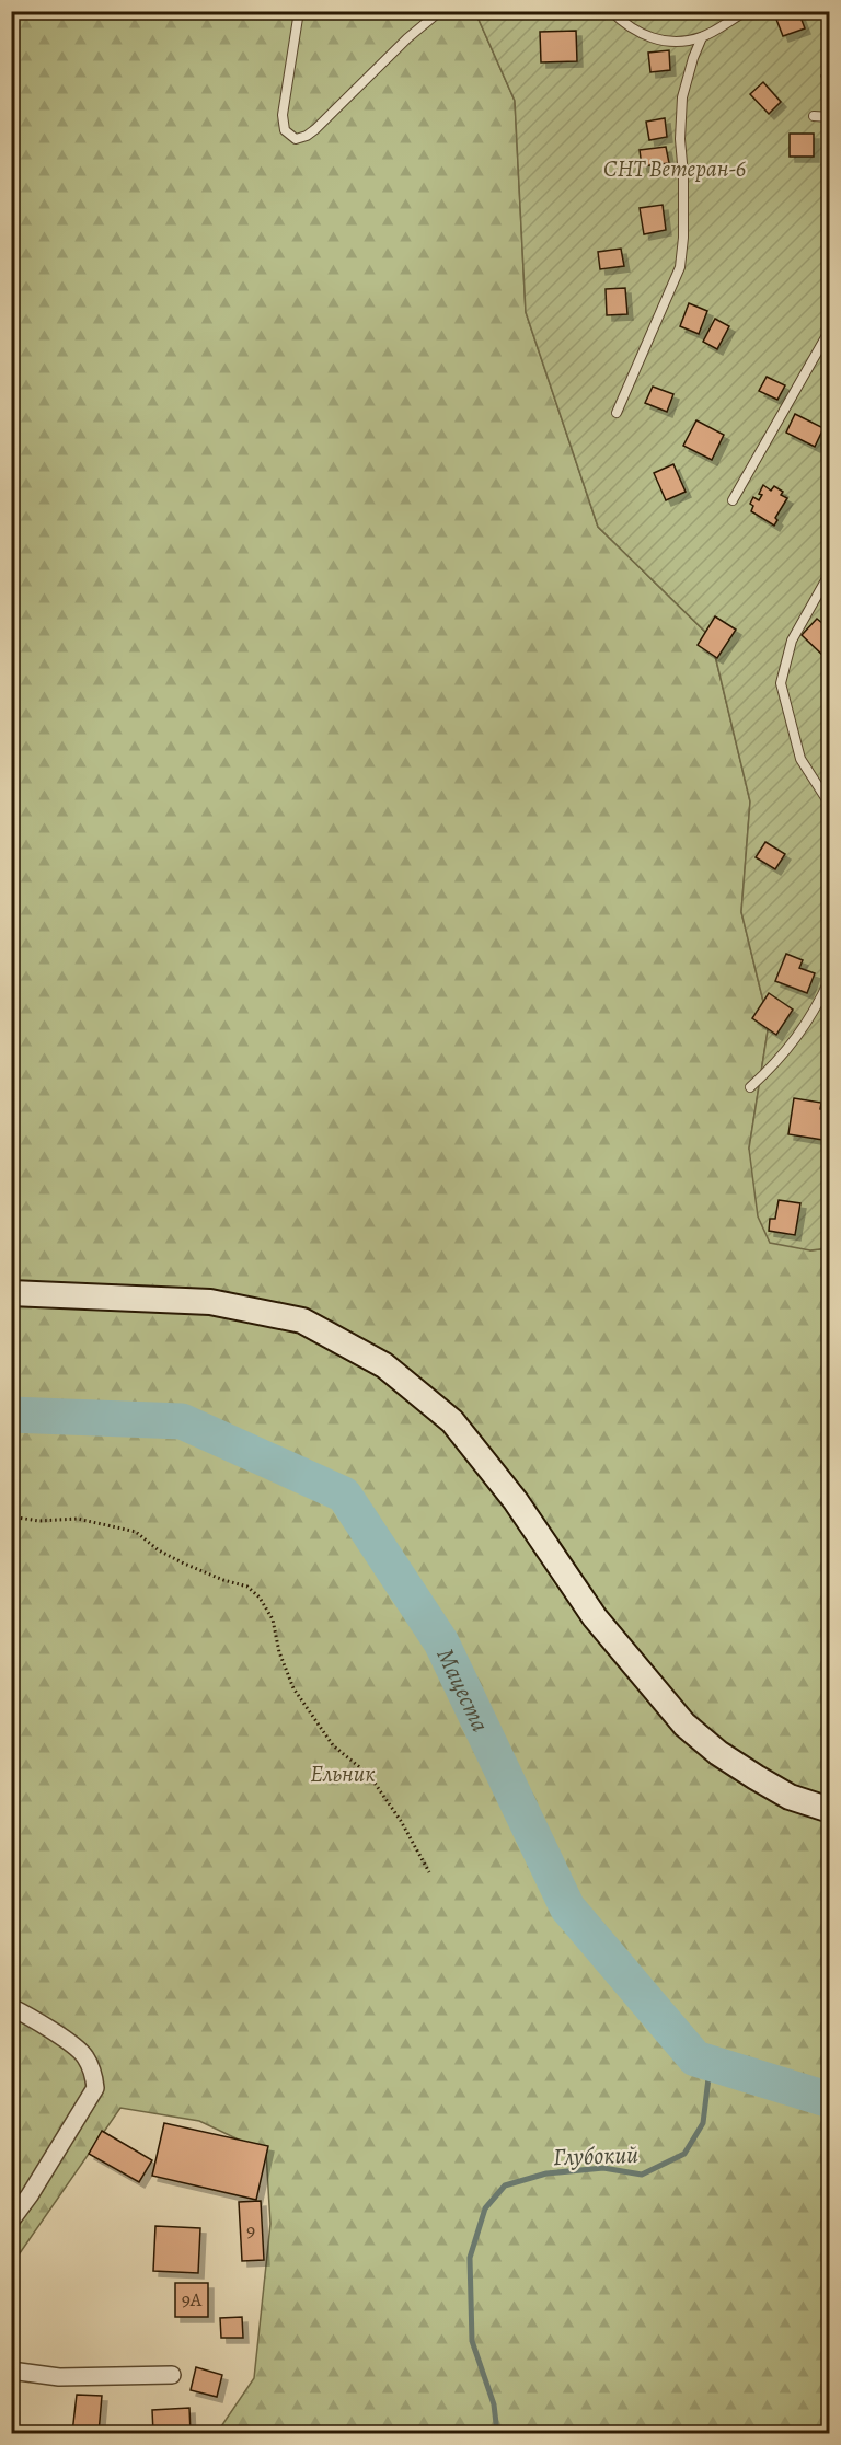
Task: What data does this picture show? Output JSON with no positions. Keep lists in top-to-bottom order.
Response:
{
  "water": ["Мацеста", "Глубокий"],
  "parks": ["СНТ Ветеран-6", "Ельник"],
  "house_numbers": ["9", "9А"]
}
